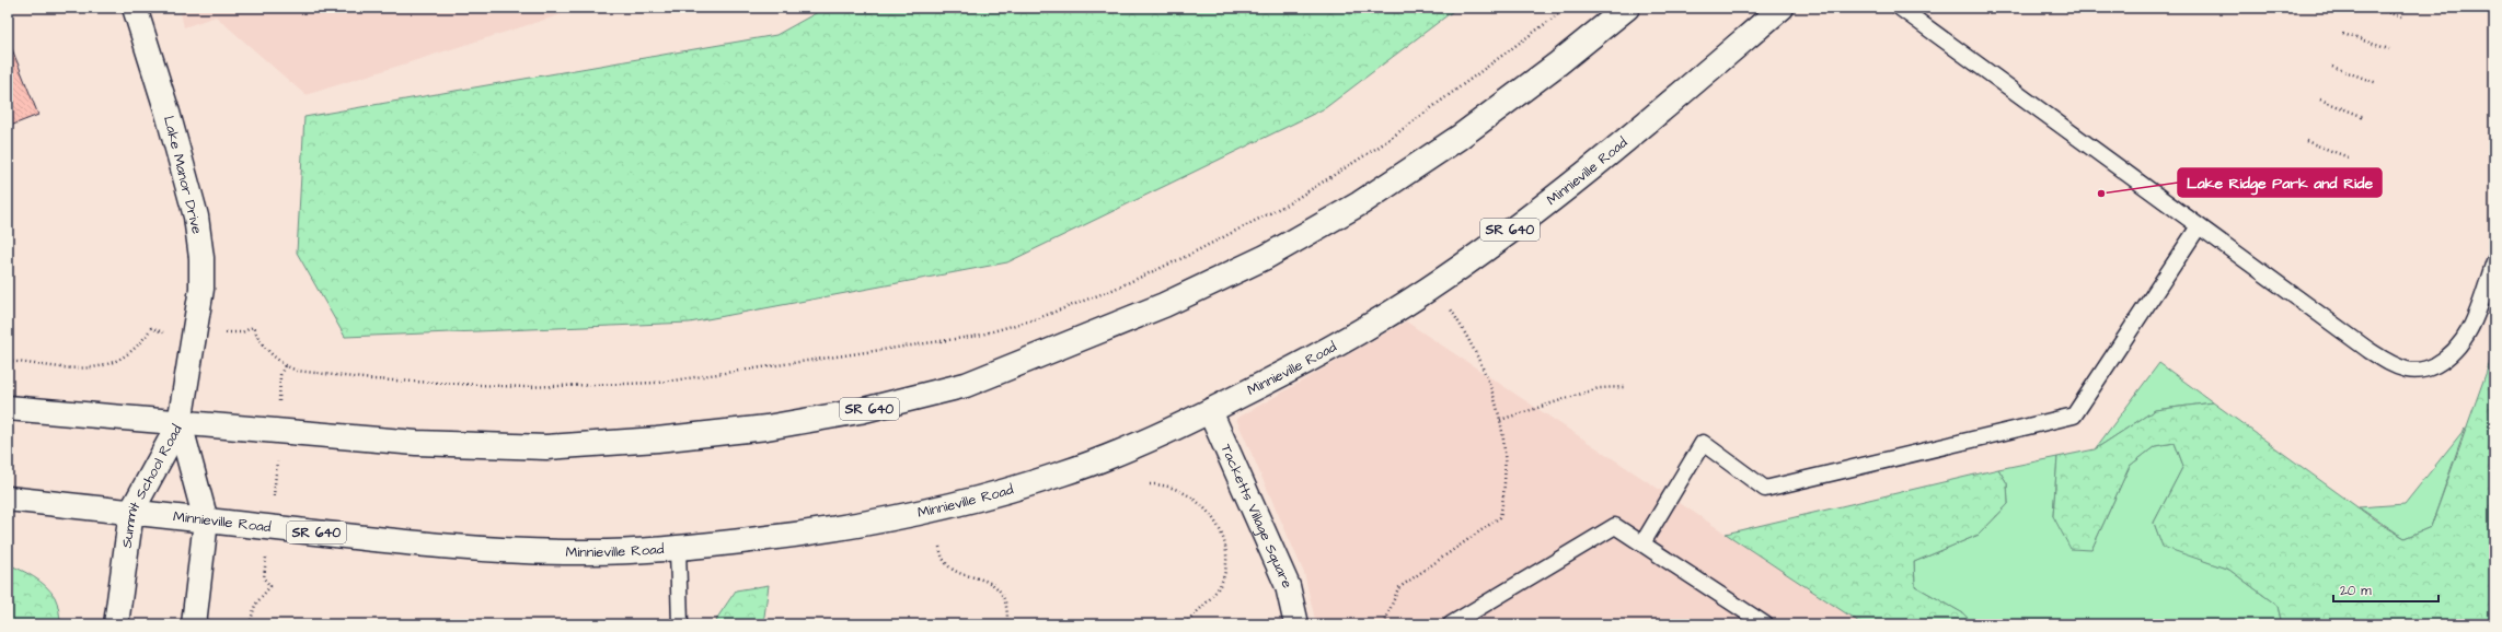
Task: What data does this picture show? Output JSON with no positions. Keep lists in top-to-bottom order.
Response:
{
  "streets": {
    "main road": [
      "Minnieville Road",
      "Lake Manor Drive",
      "SR 640",
      "Summit School Road",
      "Tacketts Village Square"
    ]
  },
  "crossings": [
    ["Minnieville Road", "Summit School Road"],
    ["Minnieville Road", "Tacketts Village Square"],
    ["Lake Manor Drive", "SR 640"],
    ["Lake Manor Drive", "Summit School Road"],
    ["SR 640", "Summit School Road"]
  ],
  "places": ["Lake Ridge Park and Ride"],
  "scale_bar": "20 m"
}
